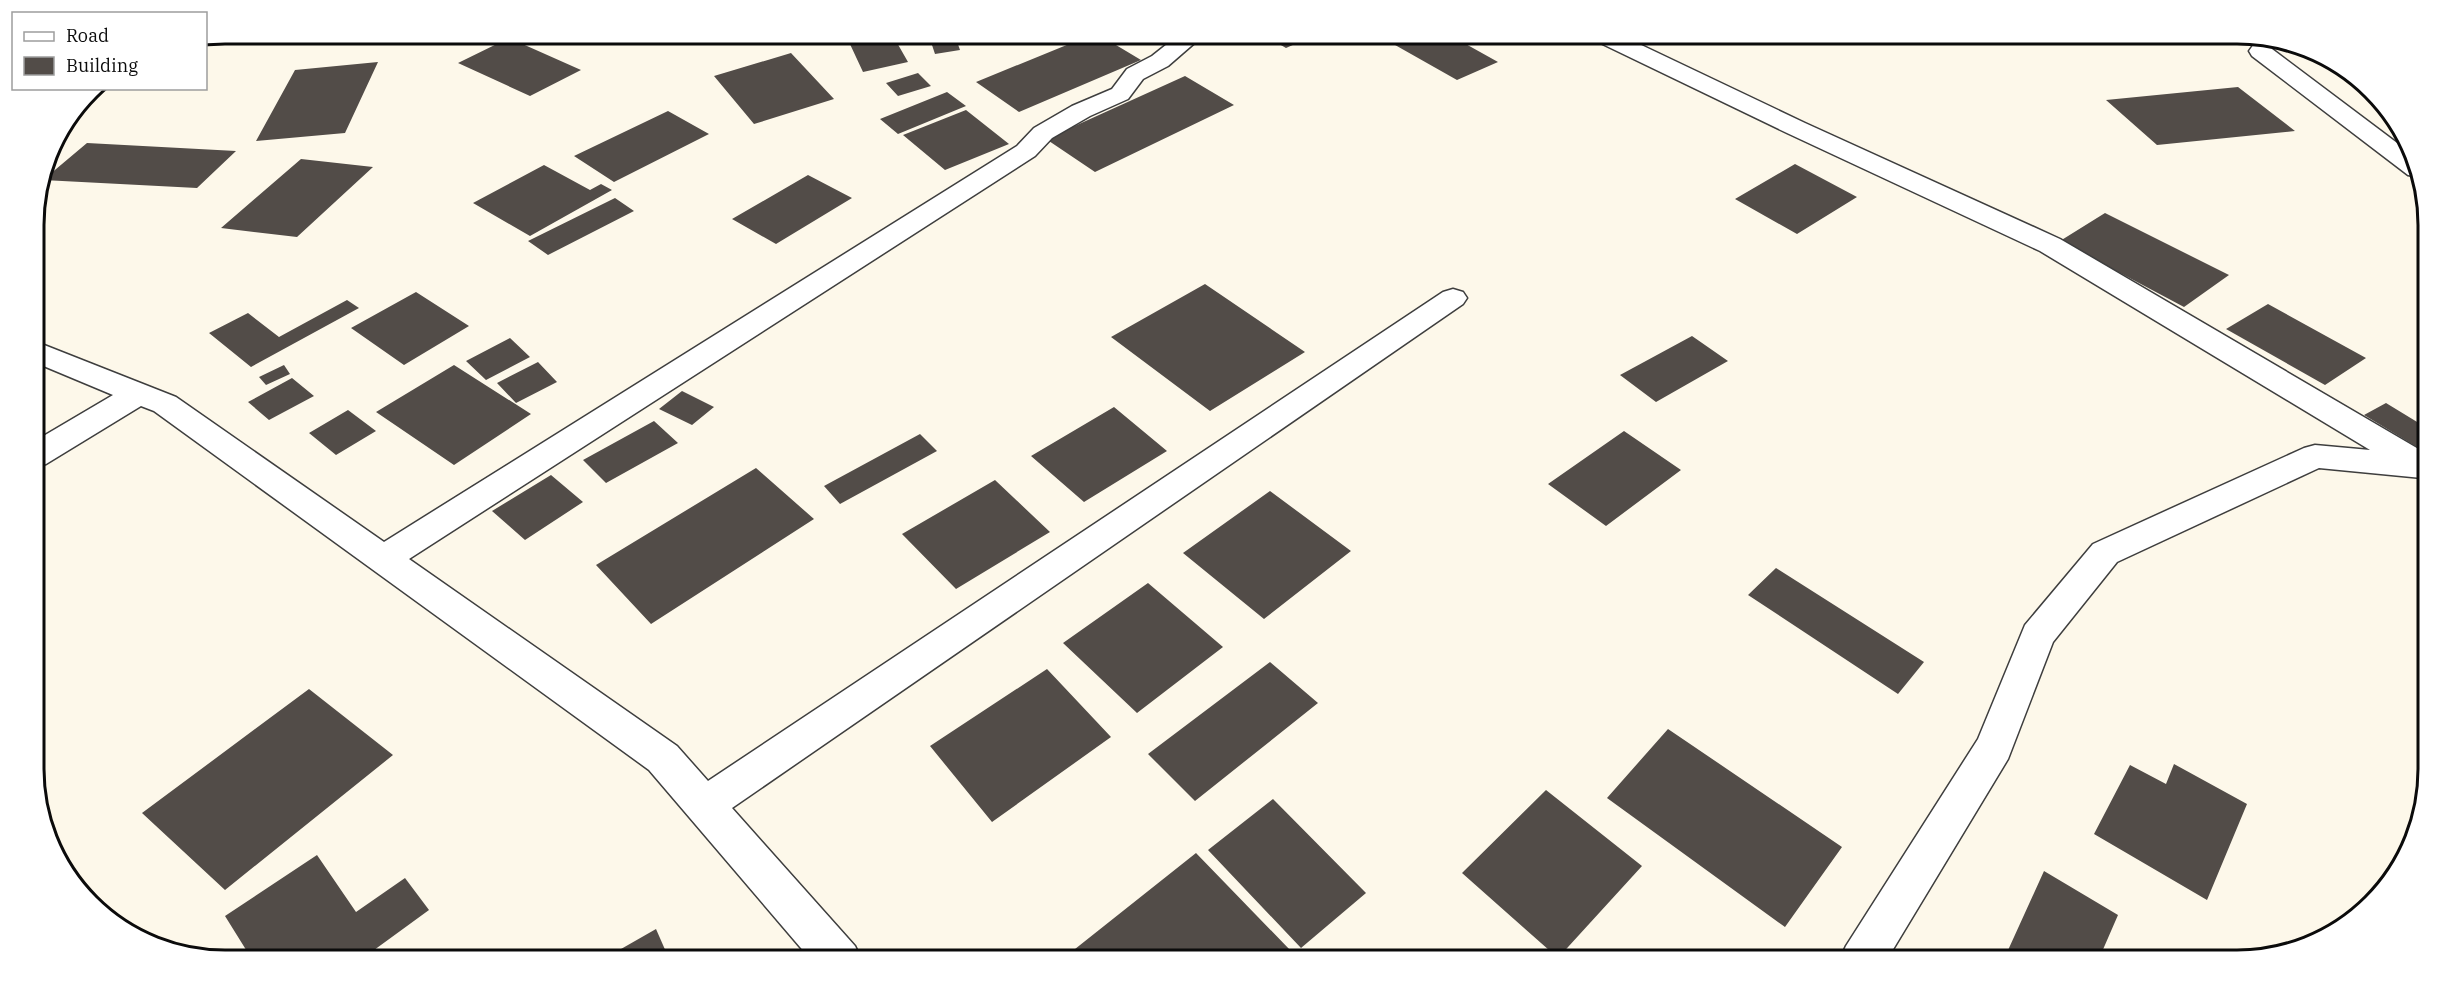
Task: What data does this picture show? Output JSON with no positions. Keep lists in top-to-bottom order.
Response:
{
  "legend": ["Road", "Building"]
}
